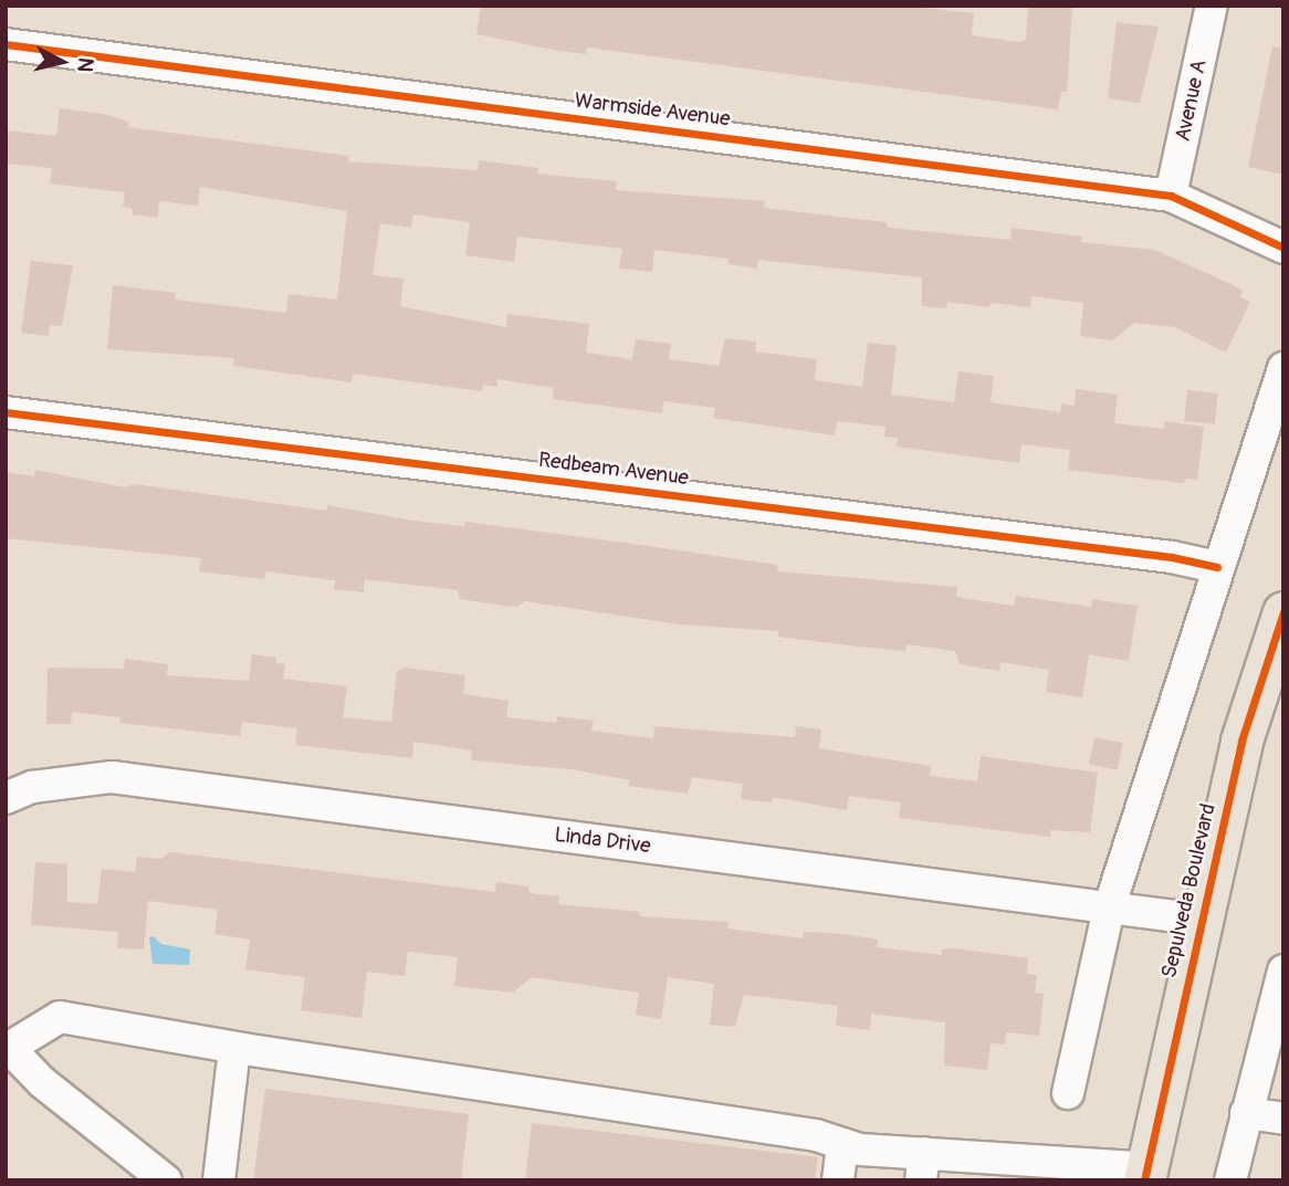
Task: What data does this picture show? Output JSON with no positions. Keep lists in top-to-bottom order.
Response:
{
  "streets": {
    "main road": ["Sepulveda Boulevard"],
    "street": [
      "Avenue A",
      "Warmside Avenue",
      "Redbeam Avenue",
      "Linda Drive"
    ]
  },
  "crossings": [
    ["Avenue A", "Warmside Avenue"],
    ["Linda Drive", "Sepulveda Boulevard"]
  ],
  "north": "right"
}
